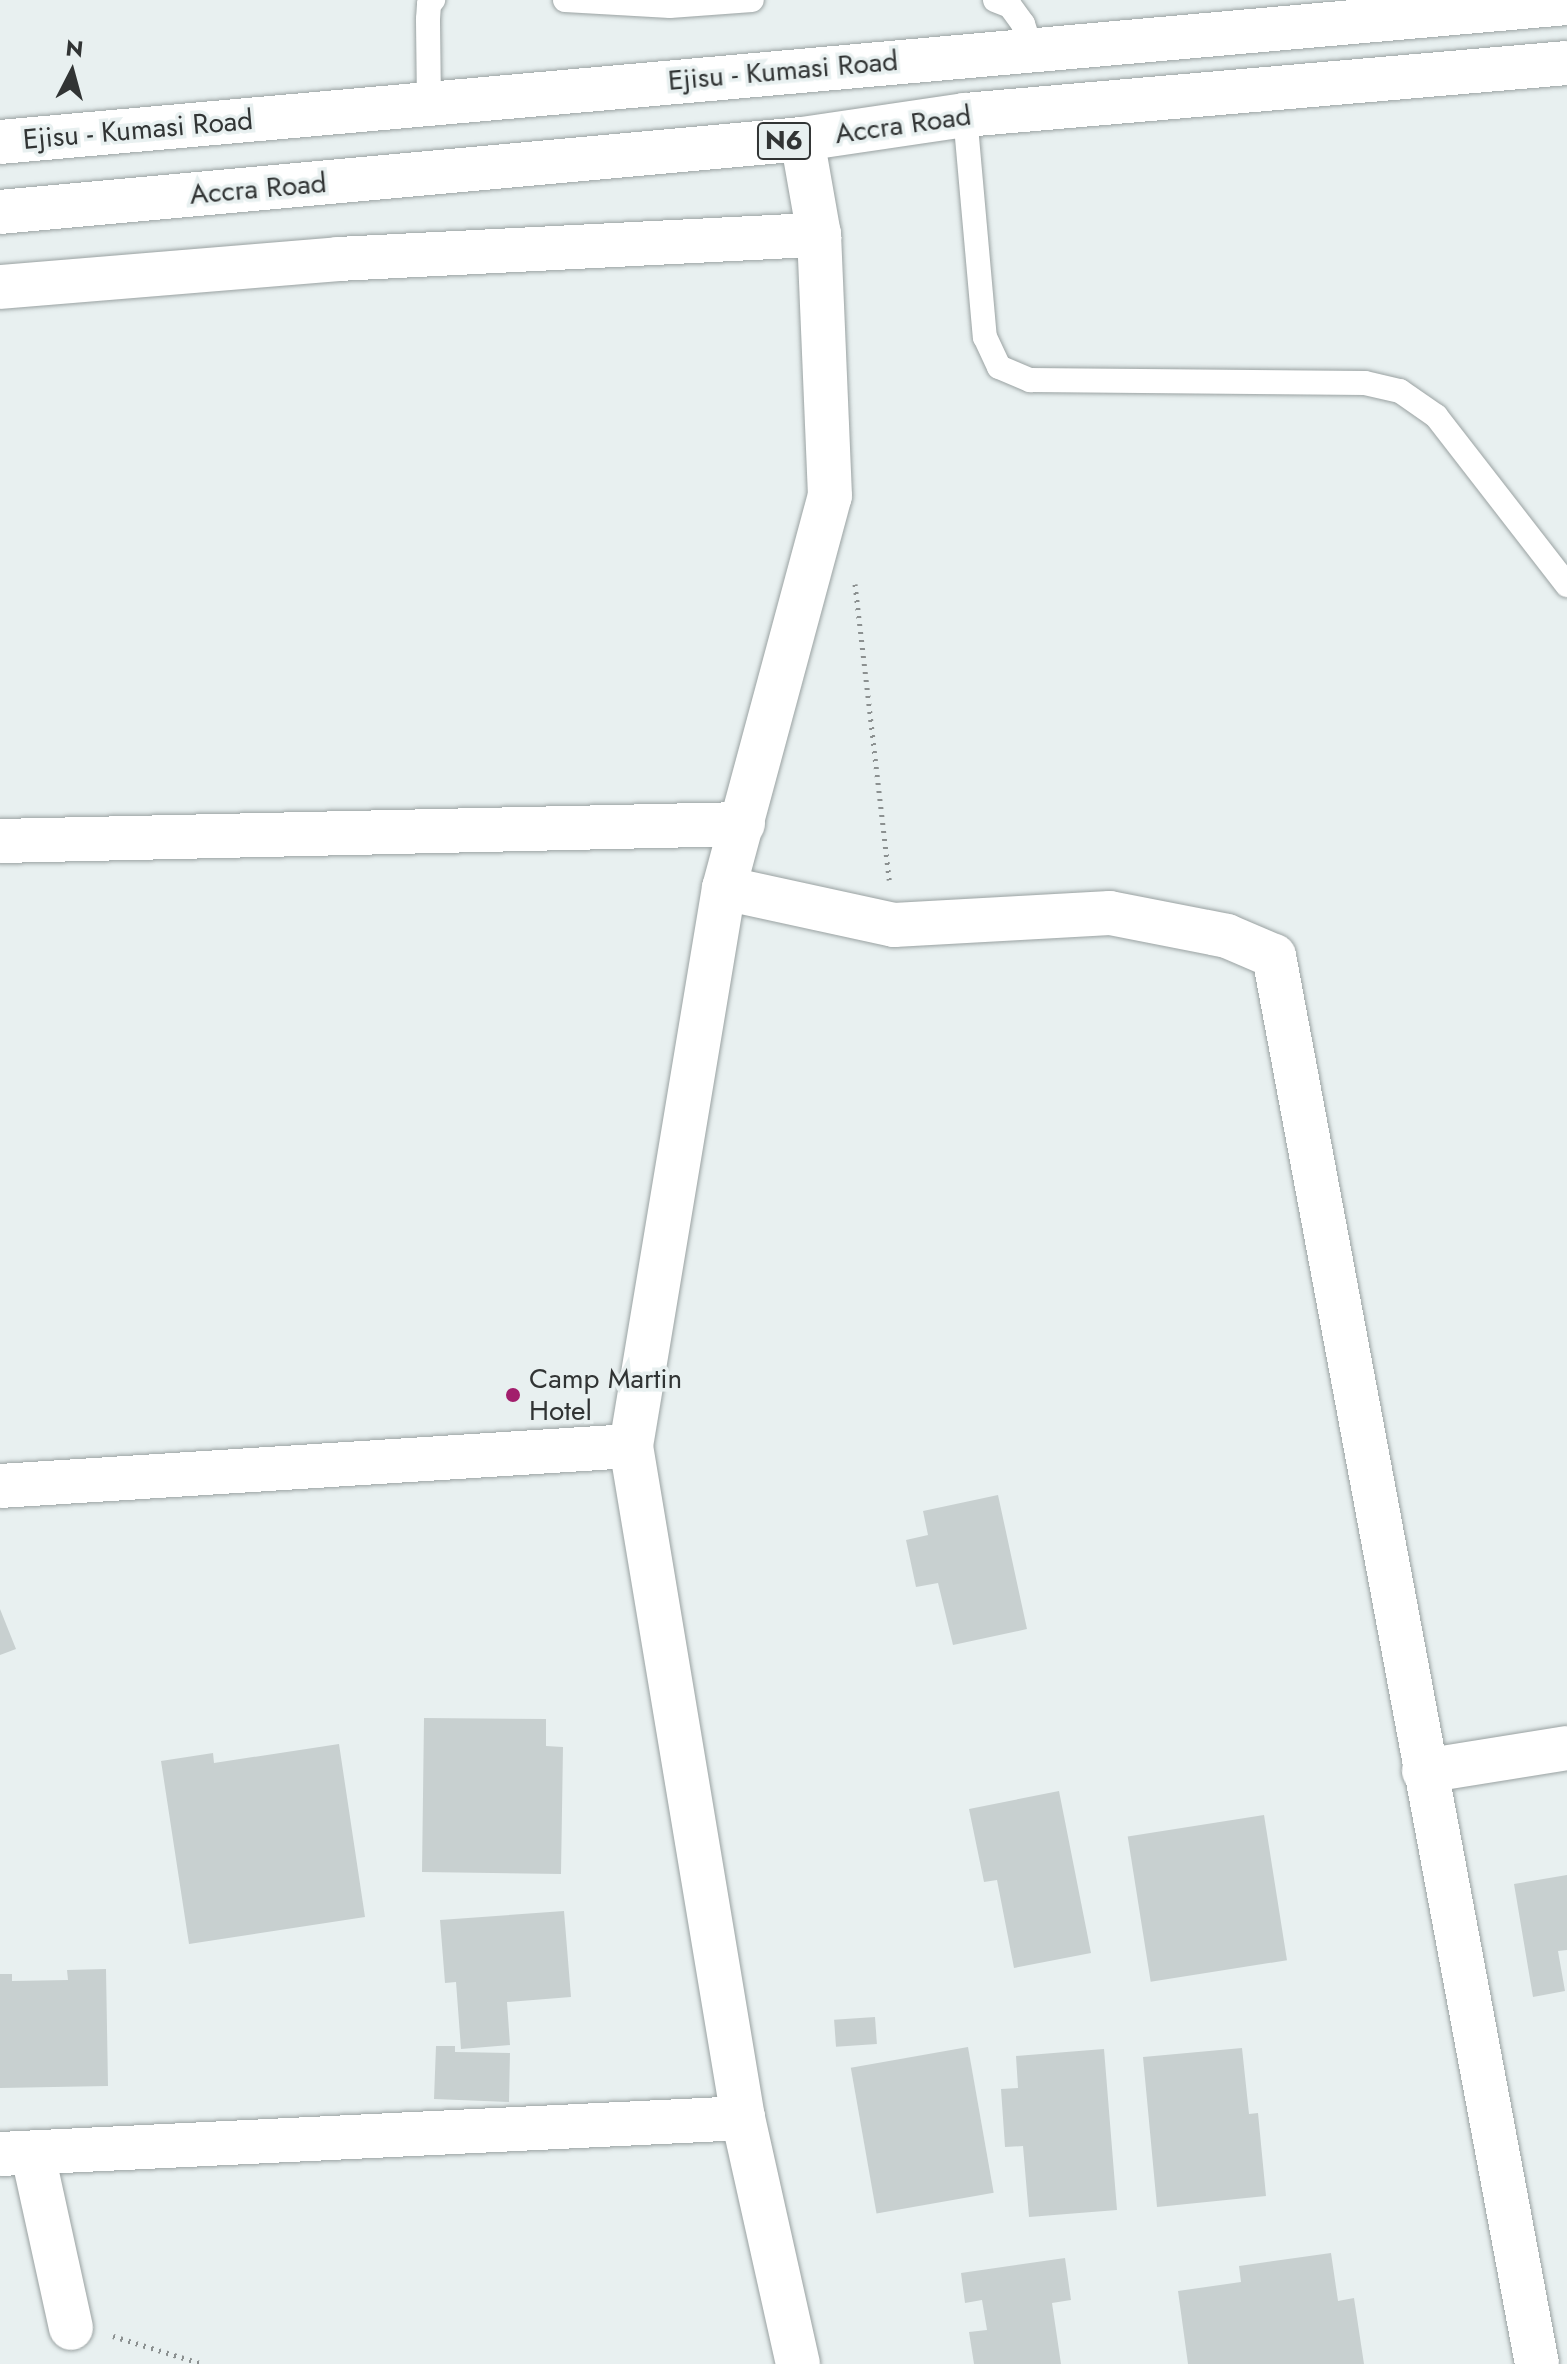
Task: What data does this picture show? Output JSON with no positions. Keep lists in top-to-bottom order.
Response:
{
  "streets": {
    "main road": ["Ejisu - Kumasi Road", "Accra Road", "N6"]
  },
  "places": ["Camp Martin Hotel"],
  "north": "top"
}
